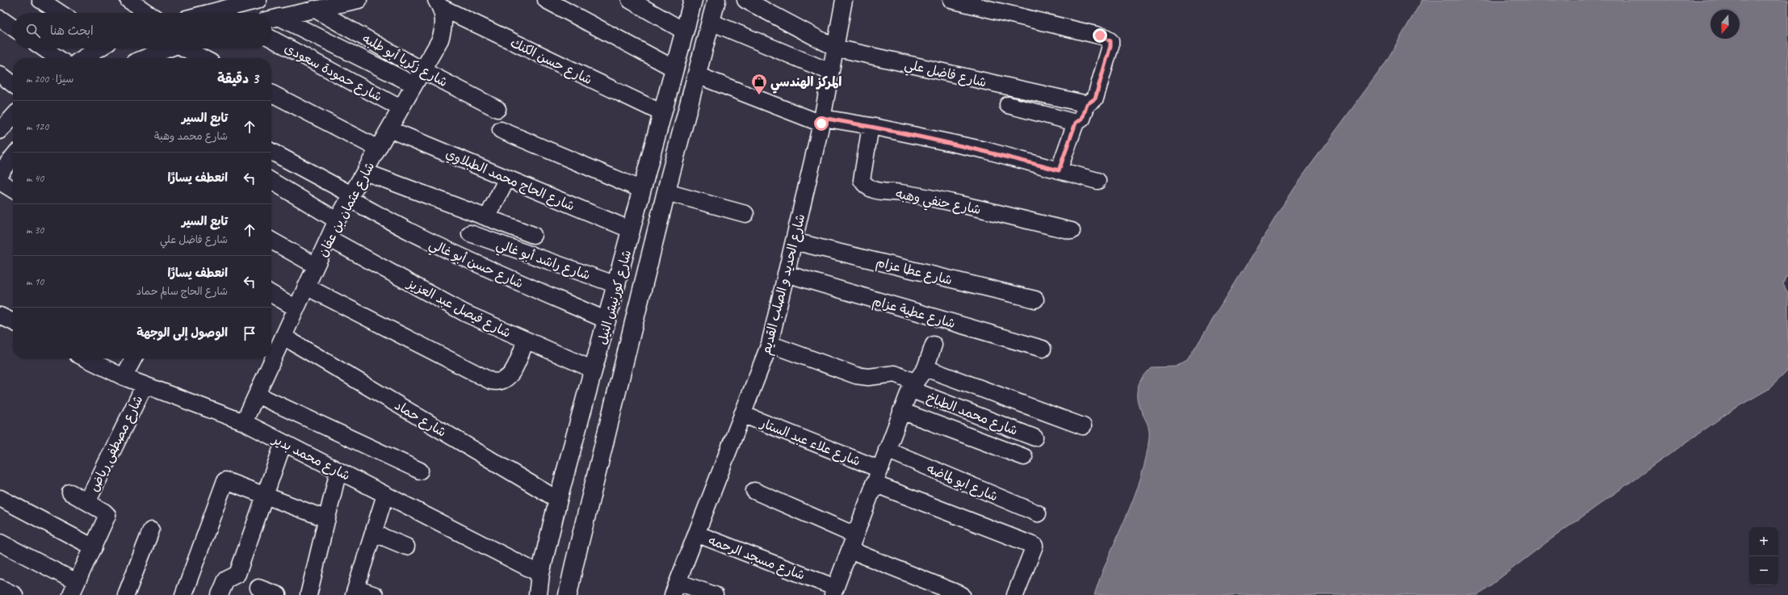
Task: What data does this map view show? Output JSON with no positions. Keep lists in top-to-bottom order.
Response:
{
  "streets": {
    "highway": ["شارع كورنيش النيل"],
    "street": [
      "شارع زكريا أبو طلبه",
      "شارع حسن الكنك",
      "شارع حمودة سعودى",
      "شارع فاضل علي",
      "شارع الحاج محمد الطبلاوي",
      "شارع حنفي وهبه",
      "شارع عثمان بن عفان",
      "شارع راشد أبو غالي",
      "شارع حسن أبو غالي",
      "شارع عطا عزام",
      "شارع الحديد و الصلب القديم",
      "شارع فيصل عبد العزيز",
      "شارع عطية عزام",
      "شارع محمد الطباخ",
      "شارع حماد",
      "شارع علاء عبد الستار",
      "شارع مصطفى رياض",
      "شارع محمد بدير",
      "شارع ابو لماضه",
      "شارع مسجد الرحمه"
    ]
  },
  "crossings": [
    ["شارع زكريا أبو طلبه", "شارع عثمان بن عفان"],
    ["شارع حسن الكنك", "شارع عثمان بن عفان"],
    ["شارع حسن الكنك", "شارع كورنيش النيل"],
    ["شارع حمودة سعودى", "شارع عثمان بن عفان"],
    ["شارع فاضل علي", "شارع الحديد و الصلب القديم"],
    ["شارع الحاج محمد الطبلاوي", "شارع عثمان بن عفان"],
    ["شارع الحاج محمد الطبلاوي", "شارع كورنيش النيل"],
    ["شارع عثمان بن عفان", "شارع حسن أبو غالي"],
    ["شارع عثمان بن عفان", "شارع فيصل عبد العزيز"],
    ["شارع عثمان بن عفان", "شارع حماد"],
    ["شارع عثمان بن عفان", "شارع محمد بدير"],
    ["شارع راشد أبو غالي", "شارع كورنيش النيل"],
    ["شارع حسن أبو غالي", "شارع كورنيش النيل"],
    ["شارع عطا عزام", "شارع الحديد و الصلب القديم"],
    ["شارع الحديد و الصلب القديم", "شارع عطية عزام"],
    ["شارع الحديد و الصلب القديم", "شارع محمد الطباخ"],
    ["شارع الحديد و الصلب القديم", "شارع علاء عبد الستار"],
    ["شارع الحديد و الصلب القديم", "شارع مسجد الرحمه"],
    ["شارع كورنيش النيل", "شارع فيصل عبد العزيز"],
    ["شارع كورنيش النيل", "شارع حماد"],
    ["شارع كورنيش النيل", "شارع محمد بدير"],
    ["شارع مصطفى رياض", "شارع محمد بدير"]
  ],
  "places": {
    "shop": ["المركز الهندسي"]
  },
  "north": "bottom",
  "page": {
    "search": "ابحث هنا",
    "heading": ["3 دقيقة", "سيرًا · 200 m"],
    "list": [
      ["تابع السير", "شارع محمد وهبة", "120 m"],
      ["انعطف يسارًا", "40 m"],
      ["تابع السير", "شارع فاضل علي", "30 m"],
      ["انعطف يسارًا", "شارع الحاج سالم حماد", "10 m"],
      "الوصول إلى الوجهة"
    ],
    "map_buttons": ["+", "−"]
  }
}
